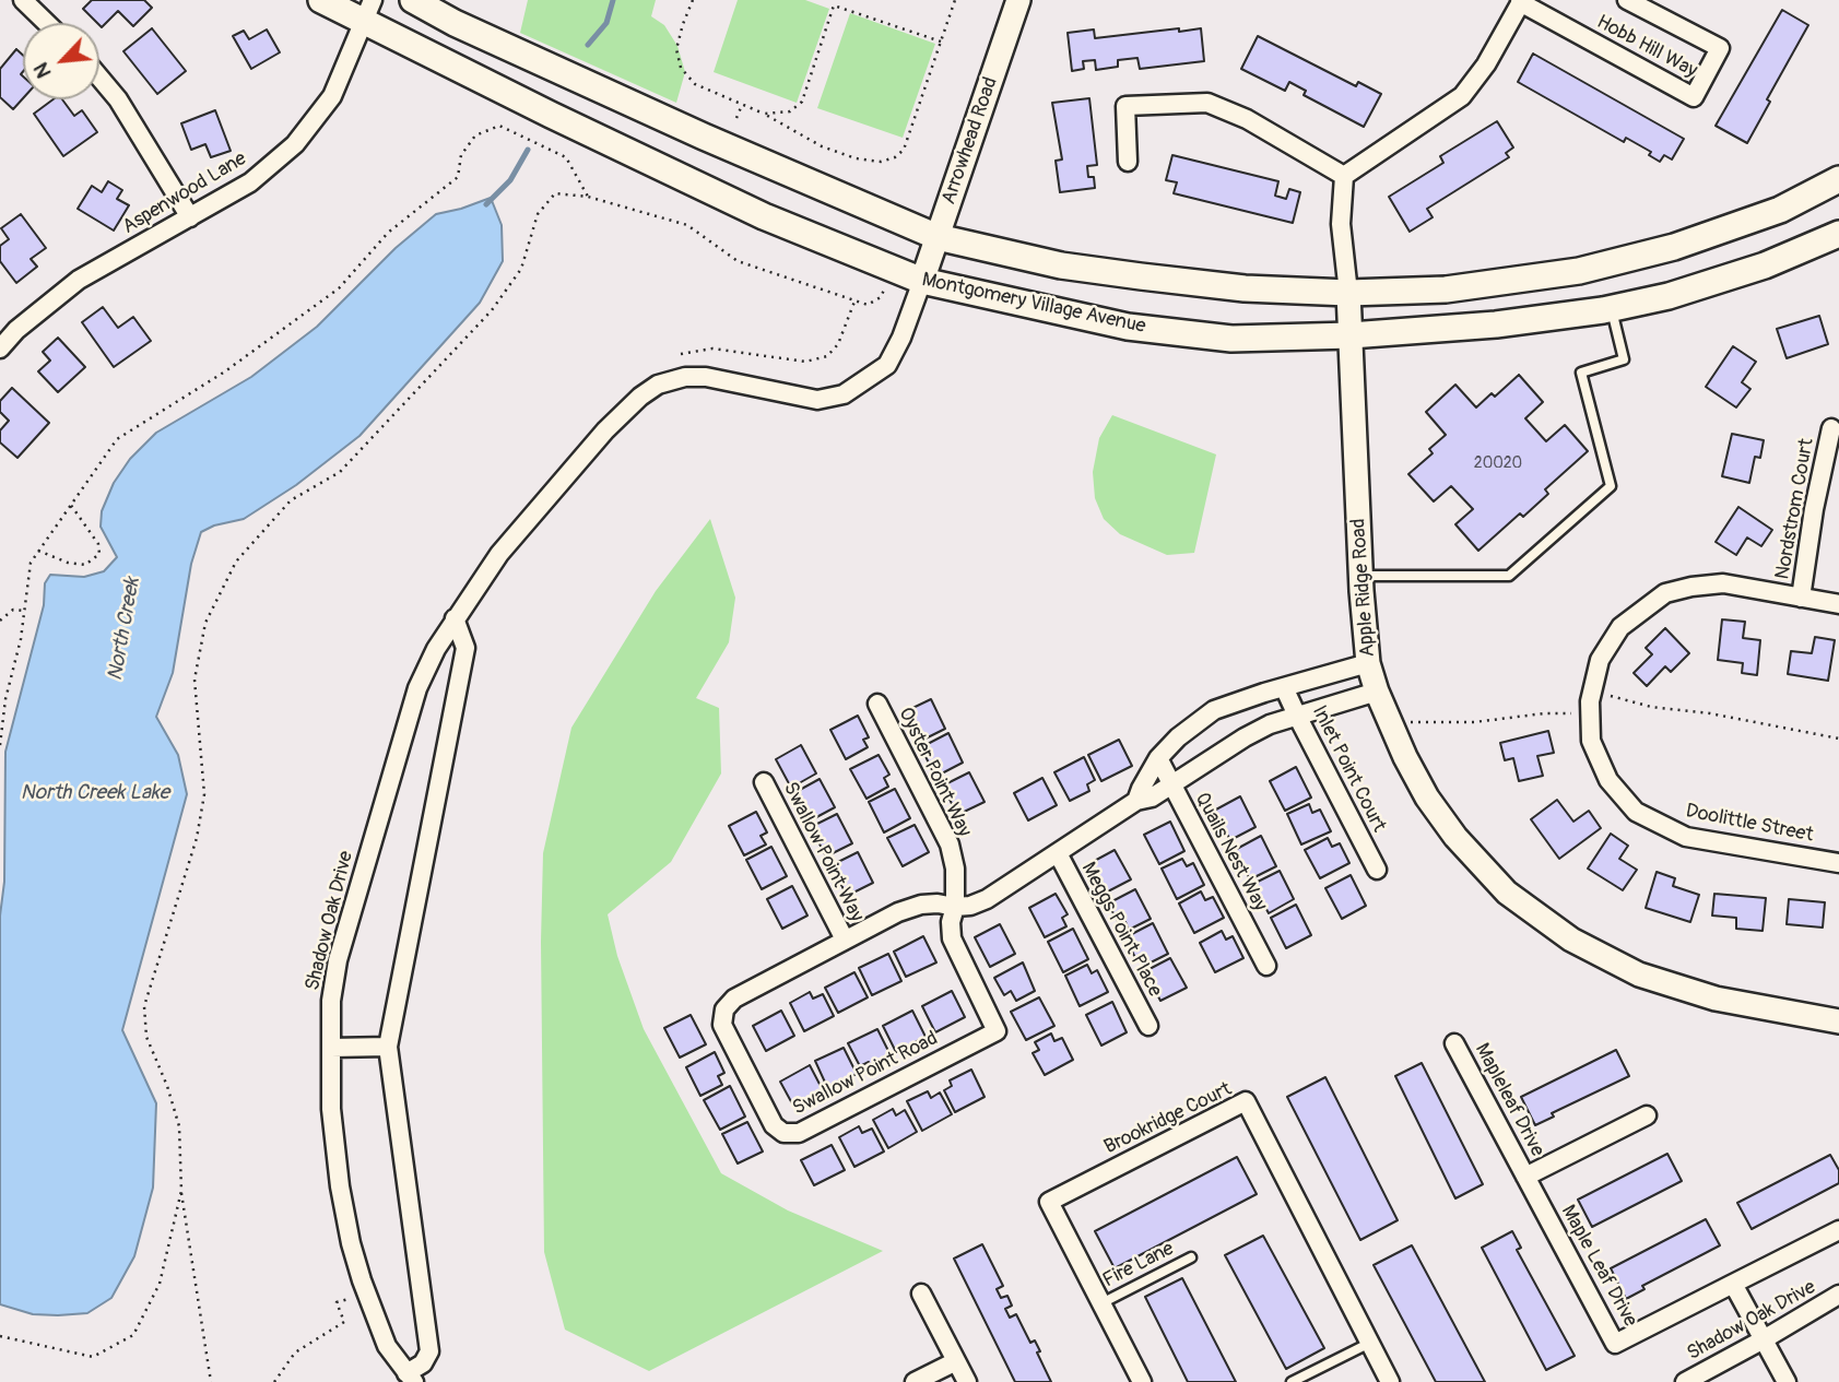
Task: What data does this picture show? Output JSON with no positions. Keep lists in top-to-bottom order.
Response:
{
  "streets": {
    "main road": ["Montgomery Village Avenue"],
    "street": [
      "Hobb Hill Way",
      "Arrowhead Road",
      "Aspenwood Lane",
      "Nordstrom Court",
      "Apple Ridge Road",
      "Inlet Point Court",
      "Oyster Point Way",
      "Doolittle Street",
      "Swallow Point Way",
      "Quails Nest Way",
      "Shadow Oak Drive",
      "Meggs Point Place",
      "Swallow Point Road",
      "Mapleleaf Drive",
      "Brookridge Court",
      "Maple Leaf Drive"
    ],
    "lane": ["Fire Lane"]
  },
  "crossings": [
    ["Arrowhead Road", "Montgomery Village Avenue"],
    ["Arrowhead Road", "Shadow Oak Drive"],
    ["Aspenwood Lane", "Montgomery Village Avenue"],
    ["Montgomery Village Avenue", "Apple Ridge Road"],
    ["Montgomery Village Avenue", "Shadow Oak Drive"],
    ["Nordstrom Court", "Doolittle Street"],
    ["Apple Ridge Road", "Swallow Point Road"],
    ["Inlet Point Court", "Swallow Point Road"],
    ["Oyster Point Way", "Swallow Point Road"],
    ["Swallow Point Way", "Swallow Point Road"],
    ["Quails Nest Way", "Swallow Point Road"],
    ["Meggs Point Place", "Swallow Point Road"],
    ["Mapleleaf Drive", "Maple Leaf Drive"],
    ["Brookridge Court", "Fire Lane"]
  ],
  "water": ["North Creek", "North Creek Lake"],
  "house_numbers": ["20020"],
  "north": "bottom left"
}
